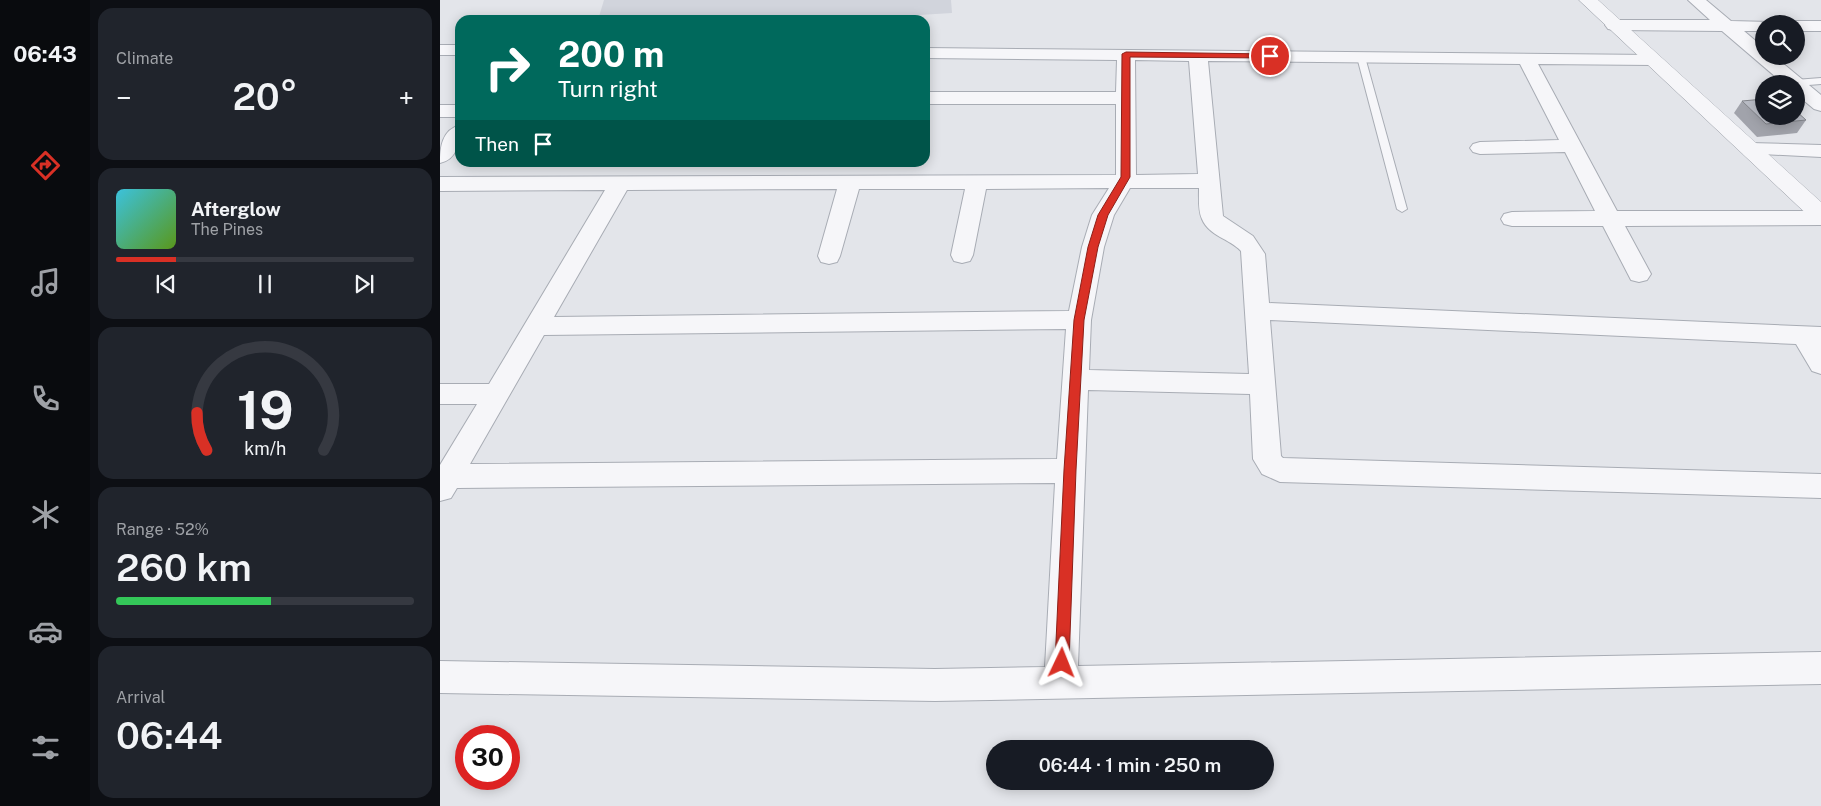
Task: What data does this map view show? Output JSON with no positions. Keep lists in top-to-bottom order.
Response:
{
  "page": {
    "tabs": "06:43",
    "tile": [
      "Climate",
      ["Range · 52%", "260 km"],
      ["Arrival", "06:44"]
    ],
    "turn": ["200 m", "Turn right"],
    "heat": ["−", "20°", "+"],
    "then": "Then",
    "song": ["Afterglow", "The Pines"],
    "limit": "30",
    "trip": "06:44 · 1 min · 250 m",
    "gauge": ["19", "km/h"]
  }
}
